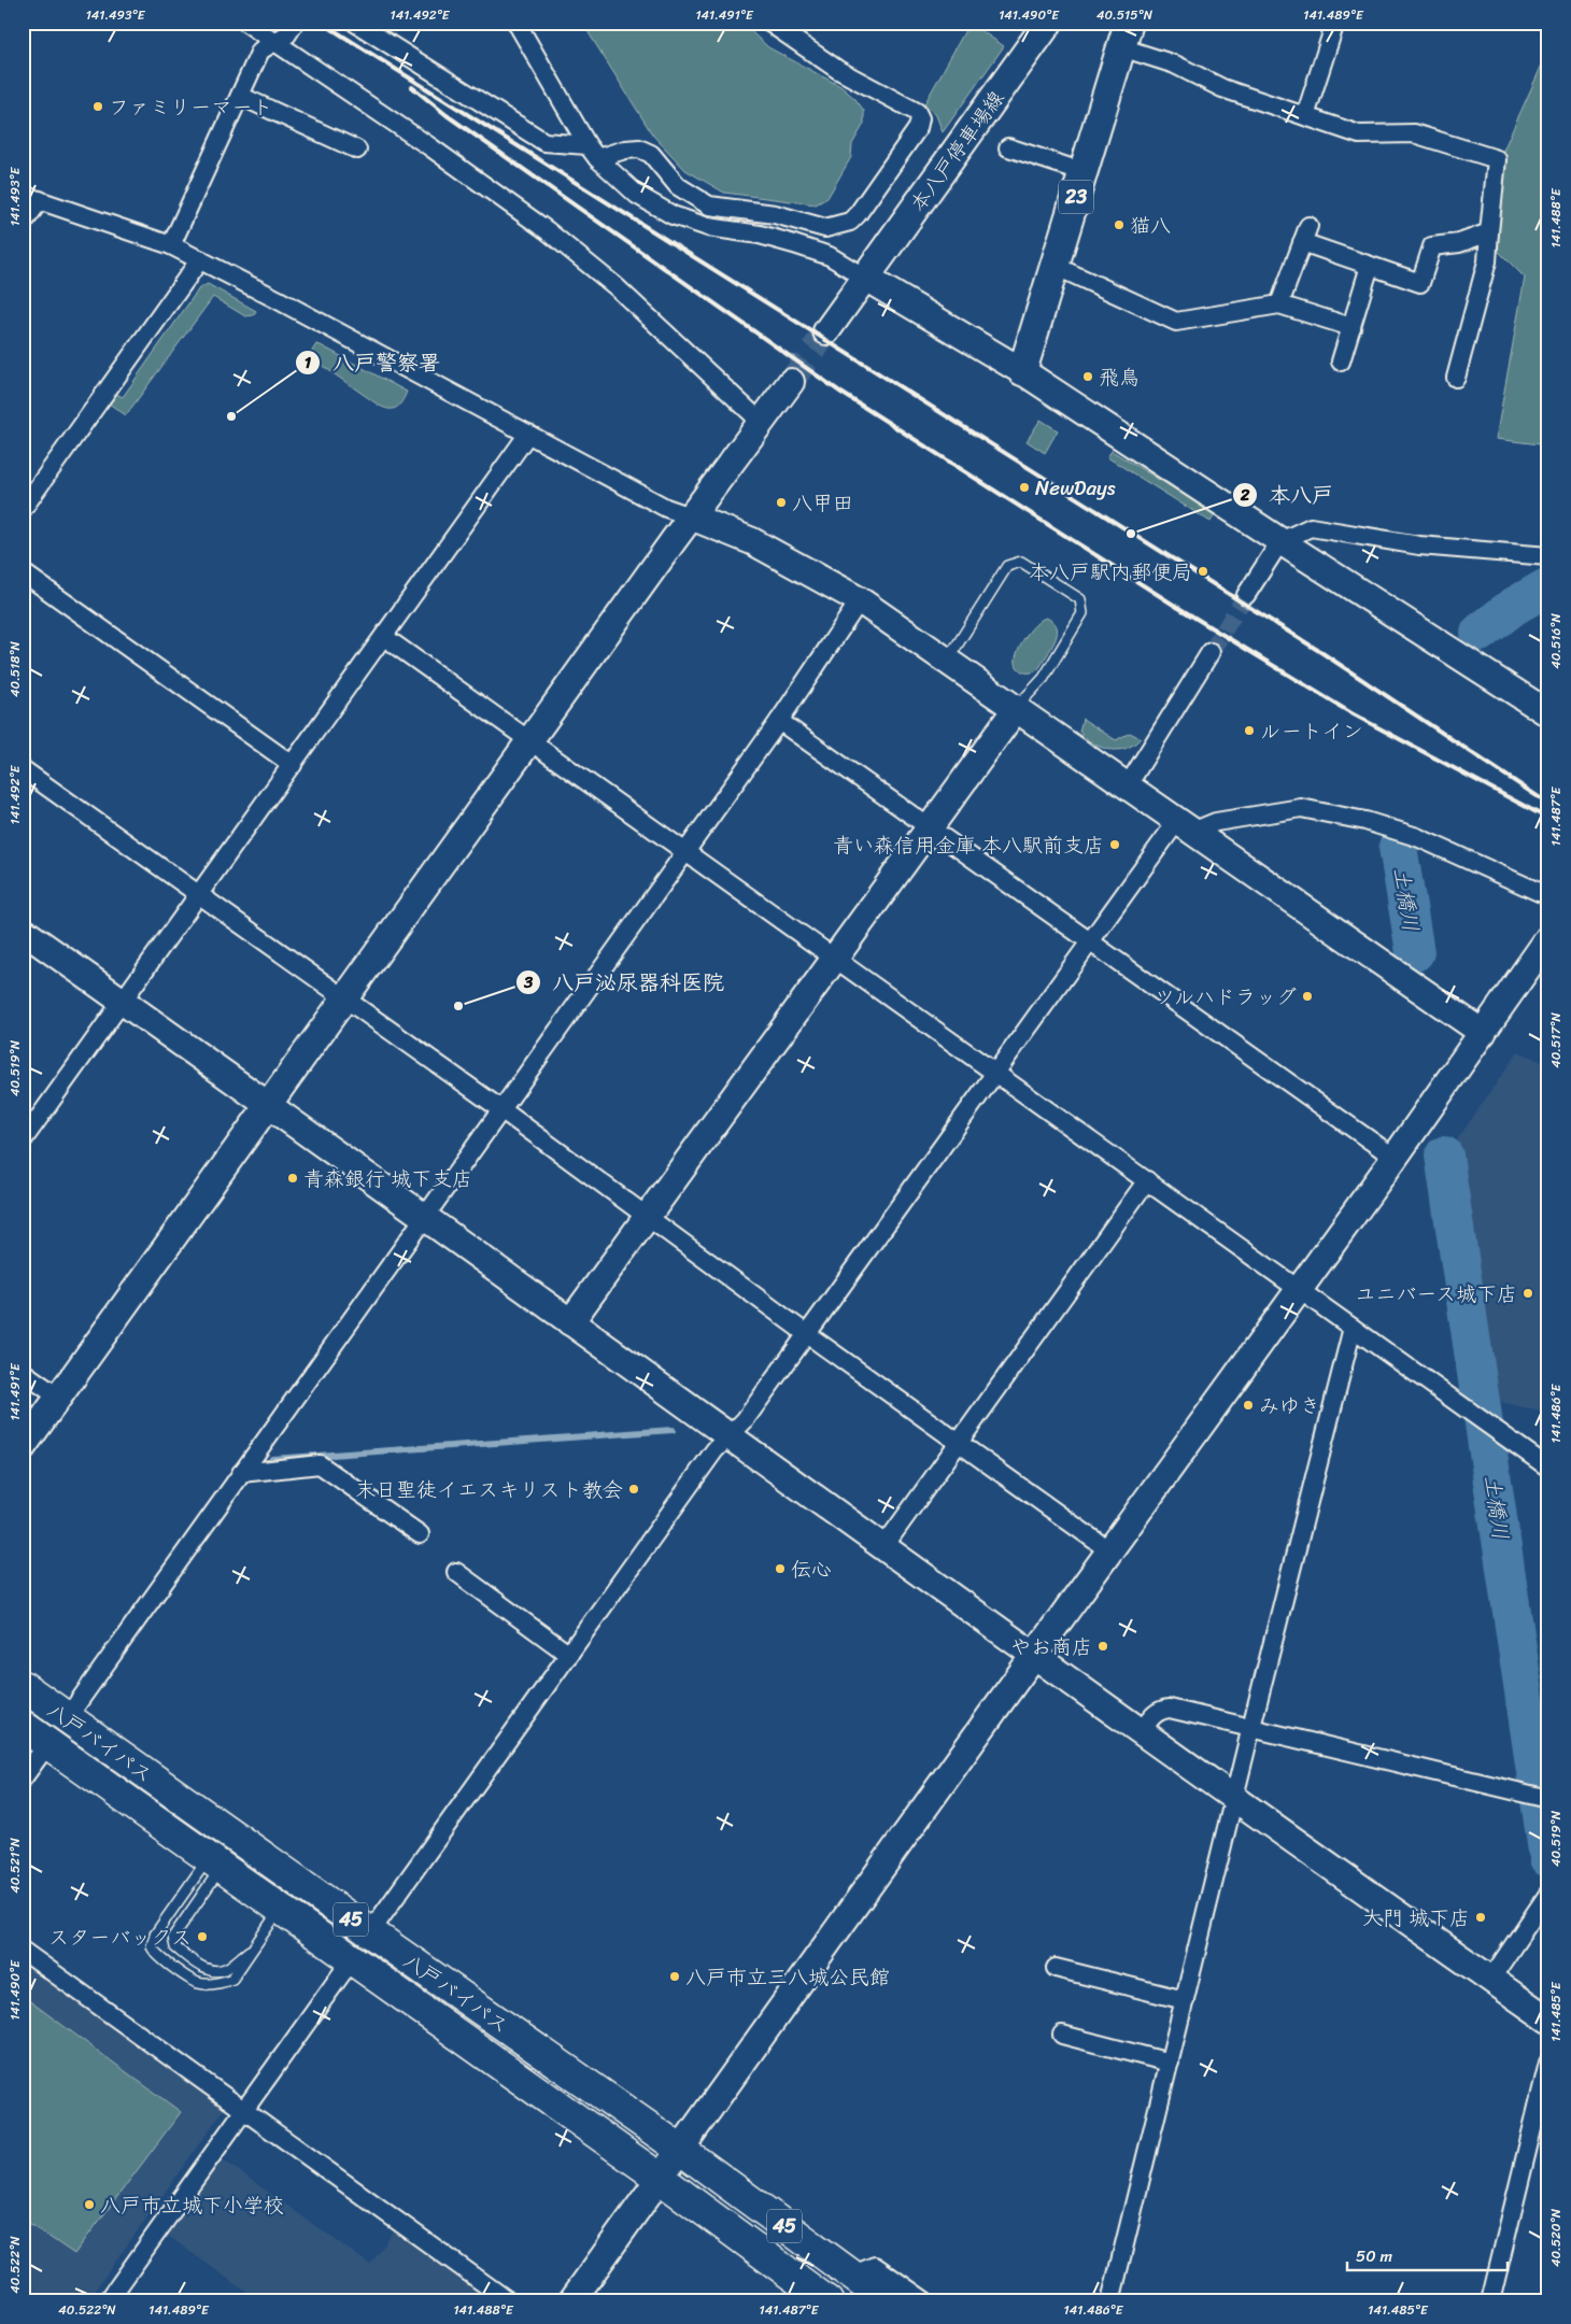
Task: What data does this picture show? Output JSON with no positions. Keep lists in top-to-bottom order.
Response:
{
  "streets": {
    "highway": ["八戸バイパス", "45"],
    "main road": ["本八戸停車場線", "23"]
  },
  "water": ["土橋川"],
  "places": [
    "ファミリーマート",
    "猫八",
    "飛鳥",
    "八戸警察署",
    "NewDays",
    "八甲田",
    "本八戸",
    "本八戸駅内郵便局",
    "ルートイン",
    "青い森信用金庫 本八駅前支店",
    "ツルハドラッグ",
    "八戸泌尿器科医院",
    "青森銀行 城下支店",
    "ユニバース城下店",
    "みゆき",
    "末日聖徒イエスキリスト教会",
    "伝心",
    "やお商店",
    "大門 城下店",
    "スターバックス",
    "八戸市立三八城公民館",
    "八戸市立城下小学校"
  ],
  "scale_bar": "50 m",
  "coordinates": [
    "141.493°E",
    "141.492°E",
    "141.491°E",
    "141.490°E",
    "40.515°N",
    "141.489°E",
    "141.488°E",
    "40.516°N",
    "40.518°N",
    "141.487°E",
    "40.517°N",
    "40.519°N",
    "141.486°E",
    "40.521°N",
    "141.485°E",
    "40.520°N",
    "40.522°N"
  ]
}
